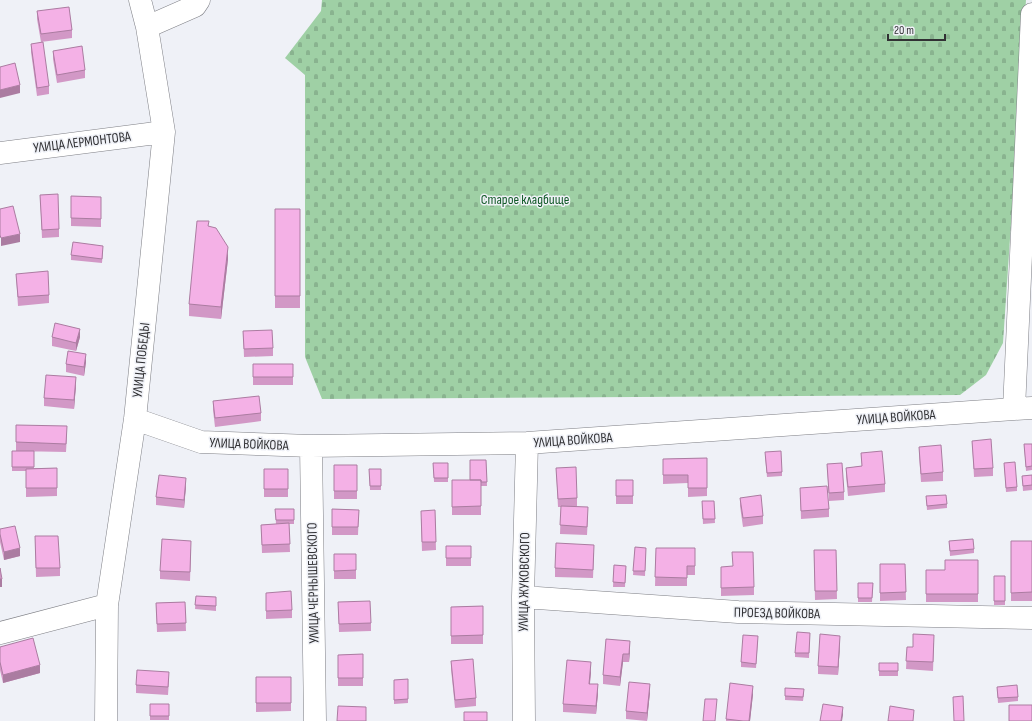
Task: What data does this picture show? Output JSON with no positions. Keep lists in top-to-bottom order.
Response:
{
  "streets": {
    "street": [
      "УЛИЦА ЛЕРМОНТОВА",
      "УЛИЦА ПОБЕДЫ",
      "УЛИЦА ВОЙКОВА",
      "УЛИЦА ЖУКОВСКОГО",
      "УЛИЦА ЧЕРНЫШЕВСКОГО",
      "ПРОЕЗД ВОЙКОВА"
    ]
  },
  "crossings": [
    ["УЛИЦА ЛЕРМОНТОВА", "УЛИЦА ПОБЕДЫ"],
    ["УЛИЦА ПОБЕДЫ", "УЛИЦА ВОЙКОВА"],
    ["УЛИЦА ВОЙКОВА", "УЛИЦА ЖУКОВСКОГО"],
    ["УЛИЦА ВОЙКОВА", "УЛИЦА ЧЕРНЫШЕВСКОГО"],
    ["УЛИЦА ЖУКОВСКОГО", "ПРОЕЗД ВОЙКОВА"]
  ],
  "parks": ["Старое кладбище"],
  "scale_bar": "20 m"
}
